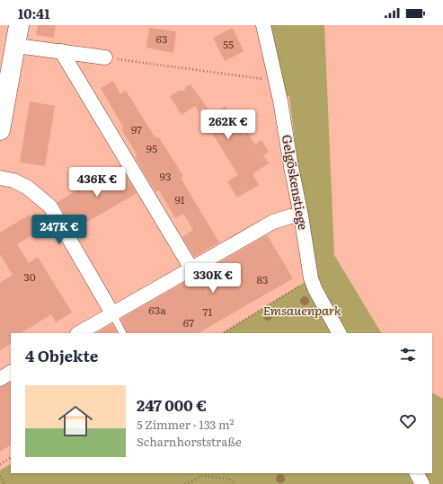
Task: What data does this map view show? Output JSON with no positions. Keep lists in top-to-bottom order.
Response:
{
  "streets": {
    "street": ["Gelgöskenstiege"]
  },
  "parks": ["Emsauenpark"],
  "house_numbers": [
    "63",
    "55",
    "97",
    "95",
    "93",
    "91",
    "30",
    "83",
    "63a",
    "71",
    "67"
  ],
  "page": {
    "status": "10:41",
    "price": [
      "262K €",
      "436K €",
      "247K €",
      "330K €"
    ],
    "heading": "4 Objekte",
    "list": [
      {
        "name": "247 000 €",
        "note": "5 Zimmer · 133 m² · Scharnhorststraße"
      }
    ]
  }
}
